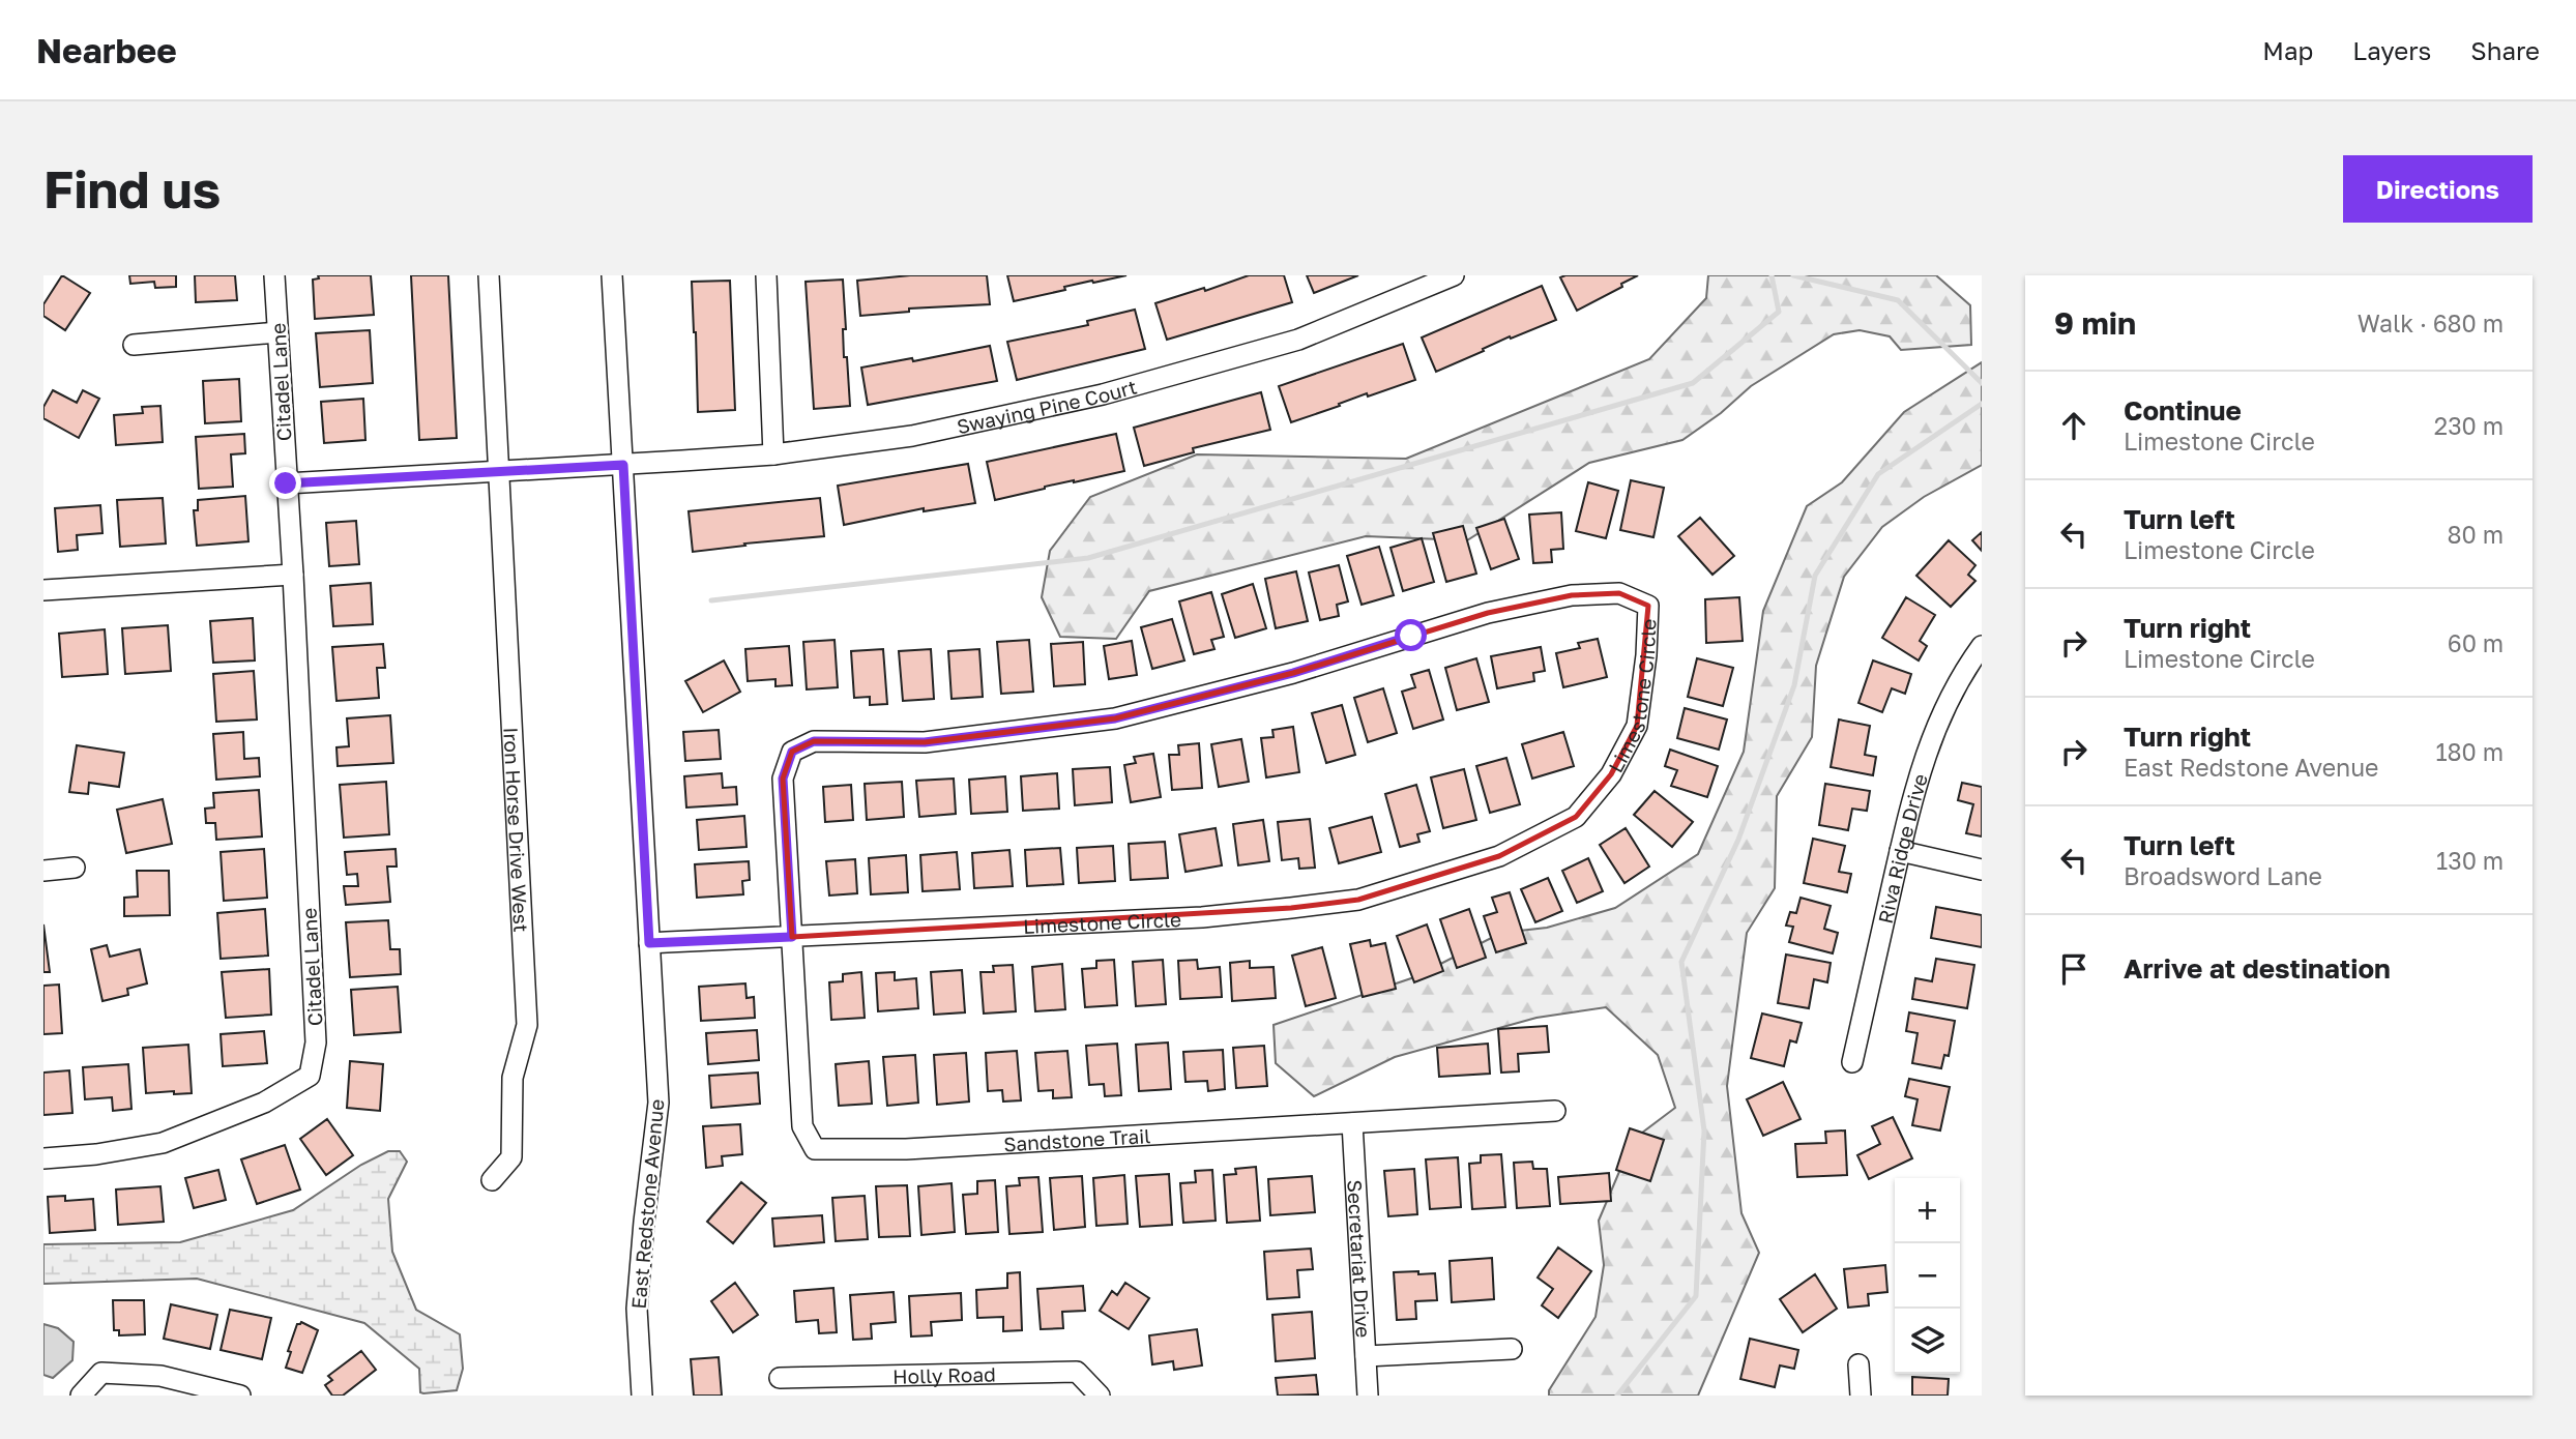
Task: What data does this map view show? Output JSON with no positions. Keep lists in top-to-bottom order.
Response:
{
  "streets": {
    "street": [
      "Citadel Lane",
      "Swaying Pine Court",
      "Limestone Circle",
      "Iron Horse Drive West",
      "Riva Ridge Drive",
      "Sandstone Trail",
      "East Redstone Avenue",
      "Secretariat Drive",
      "Holly Road"
    ]
  },
  "crossings": [
    ["Citadel Lane", "Swaying Pine Court"],
    ["Swaying Pine Court", "Iron Horse Drive West"],
    ["Swaying Pine Court", "East Redstone Avenue"],
    ["Limestone Circle", "Sandstone Trail"],
    ["Limestone Circle", "East Redstone Avenue"],
    ["Sandstone Trail", "Secretariat Drive"]
  ],
  "page": {
    "header": "Nearbee",
    "nav": ["Map", "Layers", "Share"],
    "buttons": "Directions",
    "title": "Find us",
    "heading": ["9 min", "Walk · 680 m"],
    "list": [
      ["Continue", "Limestone Circle", "230 m"],
      ["Turn left", "Limestone Circle", "80 m"],
      ["Turn right", "Limestone Circle", "60 m"],
      ["Turn right", "East Redstone Avenue", "180 m"],
      ["Turn left", "Broadsword Lane", "130 m"],
      "Arrive at destination"
    ],
    "map_buttons": ["+", "−"]
  }
}
